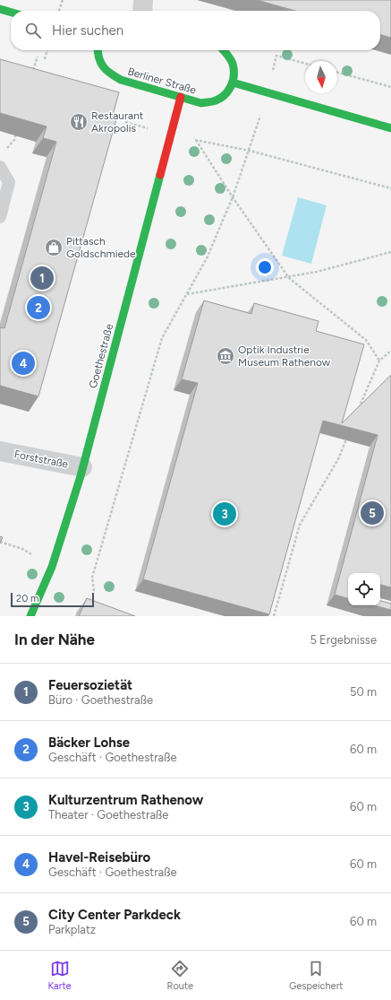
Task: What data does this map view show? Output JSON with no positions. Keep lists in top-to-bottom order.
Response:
{
  "streets": {
    "street": ["Berliner Straße", "Goethestraße", "Forststraße"]
  },
  "crossings": [
    ["Berliner Straße", "Goethestraße"],
    ["Goethestraße", "Forststraße"]
  ],
  "places": {
    "restaurant": ["Restaurant Akropolis"],
    "shop": ["Pittasch Goldschmiede"],
    "museum": ["Optik Industrie Museum Rathenow"]
  },
  "scale_bar": "20 m",
  "north": "bottom",
  "page": {
    "search": "Hier suchen",
    "pins": [
      "1",
      "2",
      "4",
      "5",
      "3"
    ],
    "scale": "20 m",
    "heading": ["In der Nähe", "5 Ergebnisse"],
    "list": [
      {
        "mark": "1",
        "name": "Feuersozietät",
        "note": "Büro · Goethestraße",
        "value": "50 m"
      },
      {
        "mark": "2",
        "name": "Bäcker Lohse",
        "note": "Geschäft · Goethestraße",
        "value": "60 m"
      },
      {
        "mark": "3",
        "name": "Kulturzentrum Rathenow",
        "note": "Theater · Goethestraße",
        "value": "60 m"
      },
      {
        "mark": "4",
        "name": "Havel-Reisebüro",
        "note": "Geschäft · Goethestraße",
        "value": "60 m"
      },
      {
        "mark": "5",
        "name": "City Center Parkdeck",
        "note": "Parkplatz",
        "value": "60 m"
      }
    ],
    "nav": ["Karte", "Route", "Gespeichert"]
  }
}
